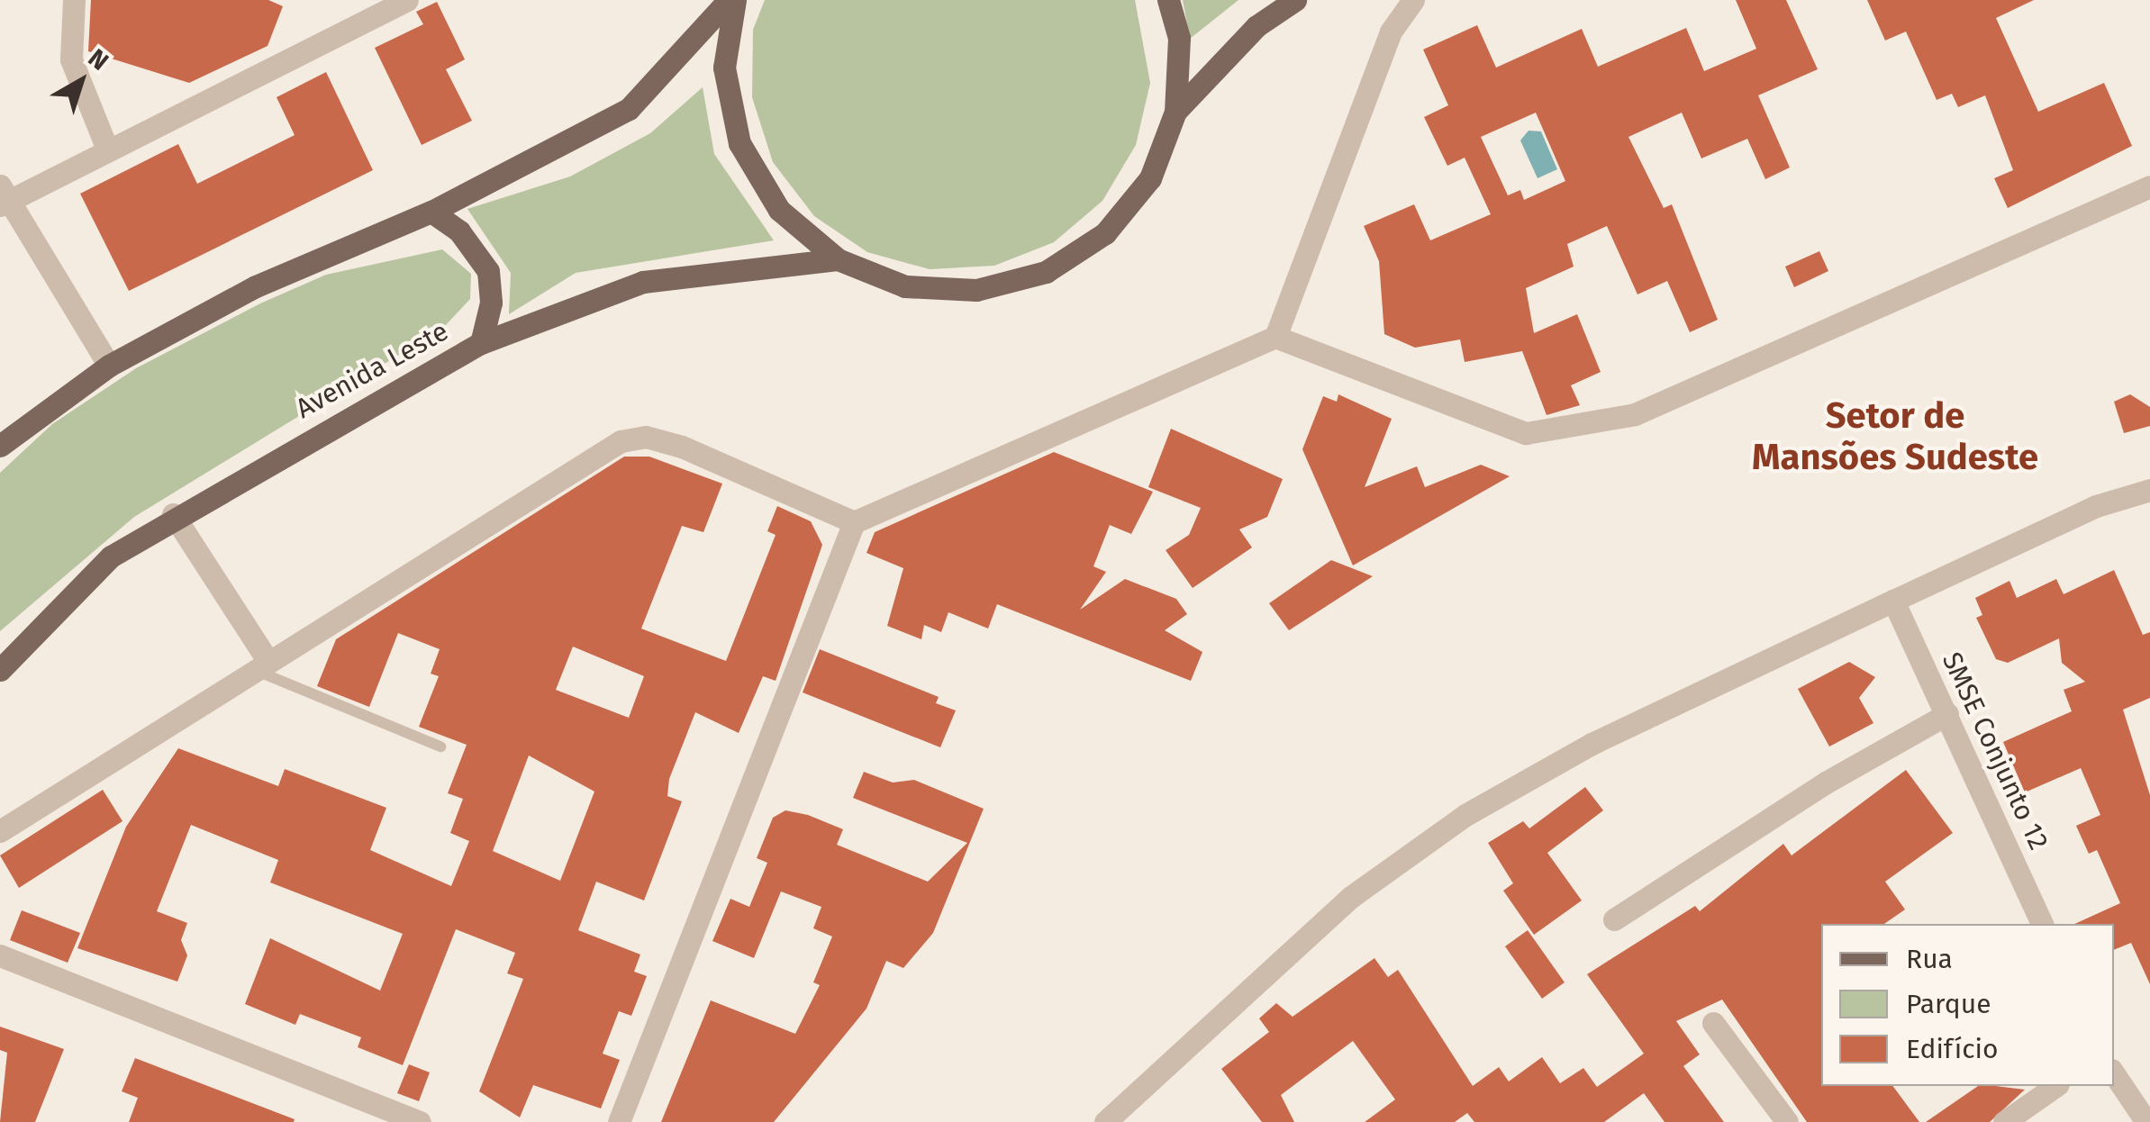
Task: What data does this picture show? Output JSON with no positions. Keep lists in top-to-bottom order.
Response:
{
  "streets": {
    "main road": ["Avenida Leste"],
    "street": ["SMSE Conjunto 12"]
  },
  "districts": ["Setor de Mansões Sudeste"],
  "legend": ["Rua", "Parque", "Edifício"],
  "north": "top right"
}
